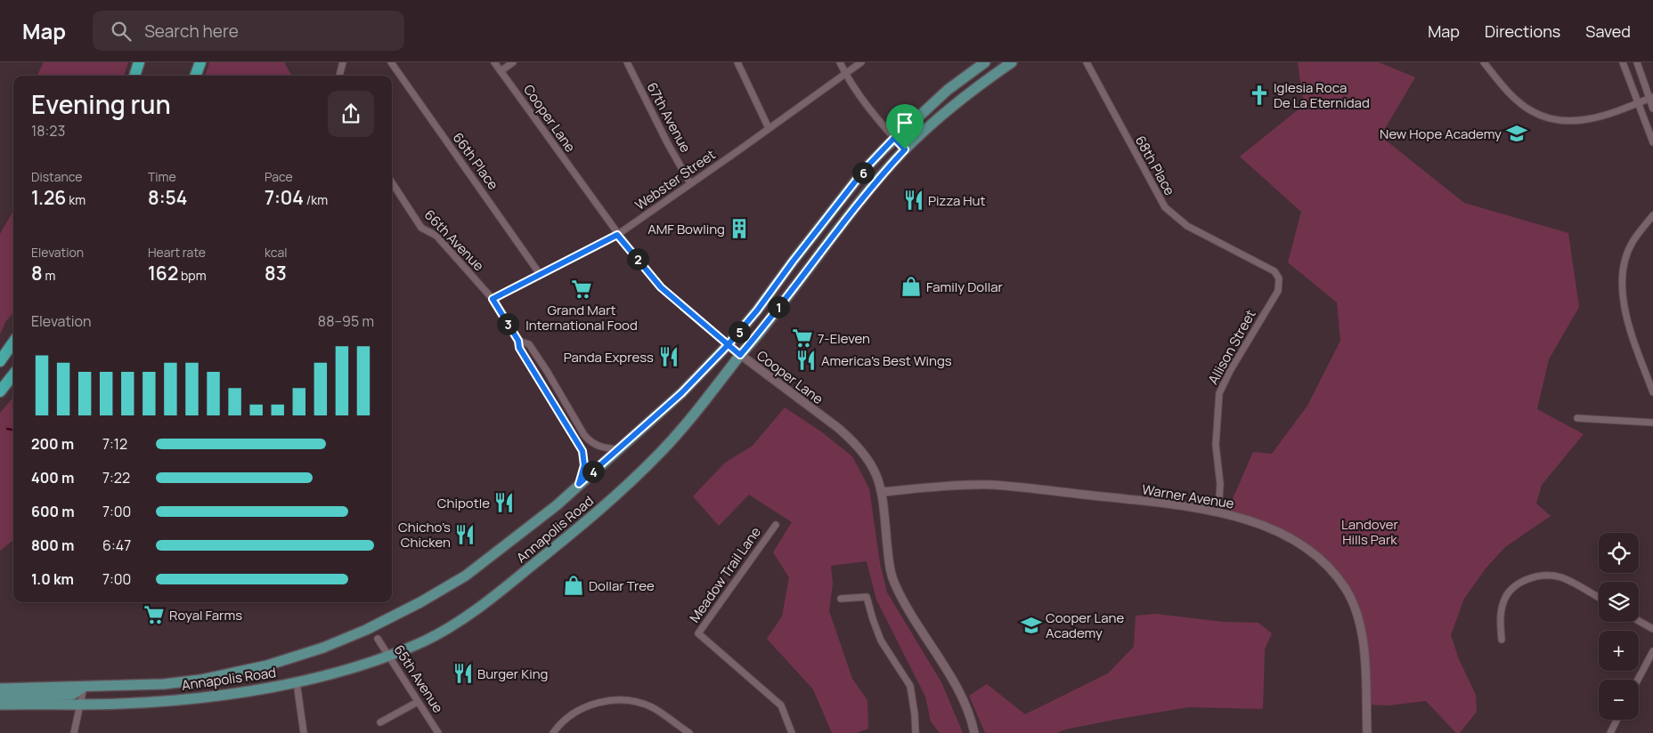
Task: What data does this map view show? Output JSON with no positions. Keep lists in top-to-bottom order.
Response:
{
  "streets": {
    "main road": ["Annapolis Road"],
    "street": [
      "67th Avenue",
      "Cooper Lane",
      "66th Place",
      "68th Place",
      "Webster Street",
      "66th Avenue",
      "Allison Street",
      "Warner Avenue",
      "Meadow Trail Lane",
      "65th Avenue"
    ]
  },
  "crossings": [
    ["67th Avenue", "Webster Street"],
    ["Cooper Lane", "Webster Street"],
    ["Cooper Lane", "Warner Avenue"],
    ["Cooper Lane", "Annapolis Road"],
    ["66th Place", "Webster Street"],
    ["68th Place", "Allison Street"],
    ["Webster Street", "66th Avenue"],
    ["66th Avenue", "Annapolis Road"],
    ["Allison Street", "Warner Avenue"],
    ["Annapolis Road", "65th Avenue"]
  ],
  "parks": ["Landover Hills Park"],
  "places": {
    "church": ["Iglesia Roca De La Eternidad"],
    "school or university": ["New Hope Academy", "Cooper Lane Academy"],
    "restaurant": [
      "Pizza Hut",
      "Panda Express",
      "America's Best Wings",
      "Chipotle",
      "Chicho’s Chicken",
      "Burger King"
    ],
    "building": ["AMF Bowling"],
    "shop": ["Family Dollar", "Dollar Tree"],
    "supermarket": ["Grand Mart International Food", "7-Eleven", "Royal Farms"]
  },
  "page": {
    "header": "Map",
    "search": "Search here",
    "nav": ["Map", "Directions", "Saved"],
    "heading": ["Evening run", "18:23"],
    "stats": [
      ["Distance", "1.26 km"],
      ["Time", "8:54"],
      ["Pace", "7:04 /km"],
      ["Elevation", "8 m"],
      ["Heart rate", "162 bpm"],
      ["kcal", "83"]
    ],
    "pins": [
      "6",
      "2",
      "1",
      "3",
      "5",
      "4"
    ],
    "chart": ["Elevation", "88–95 m"],
    "list": [
      {
        "name": "200 m",
        "note": "7:12"
      },
      {
        "name": "400 m",
        "note": "7:22"
      },
      {
        "name": "600 m",
        "note": "7:00"
      },
      {
        "name": "800 m",
        "note": "6:47"
      },
      {
        "name": "1.0 km",
        "note": "7:00"
      }
    ],
    "map_buttons": ["+", "−"]
  }
}
